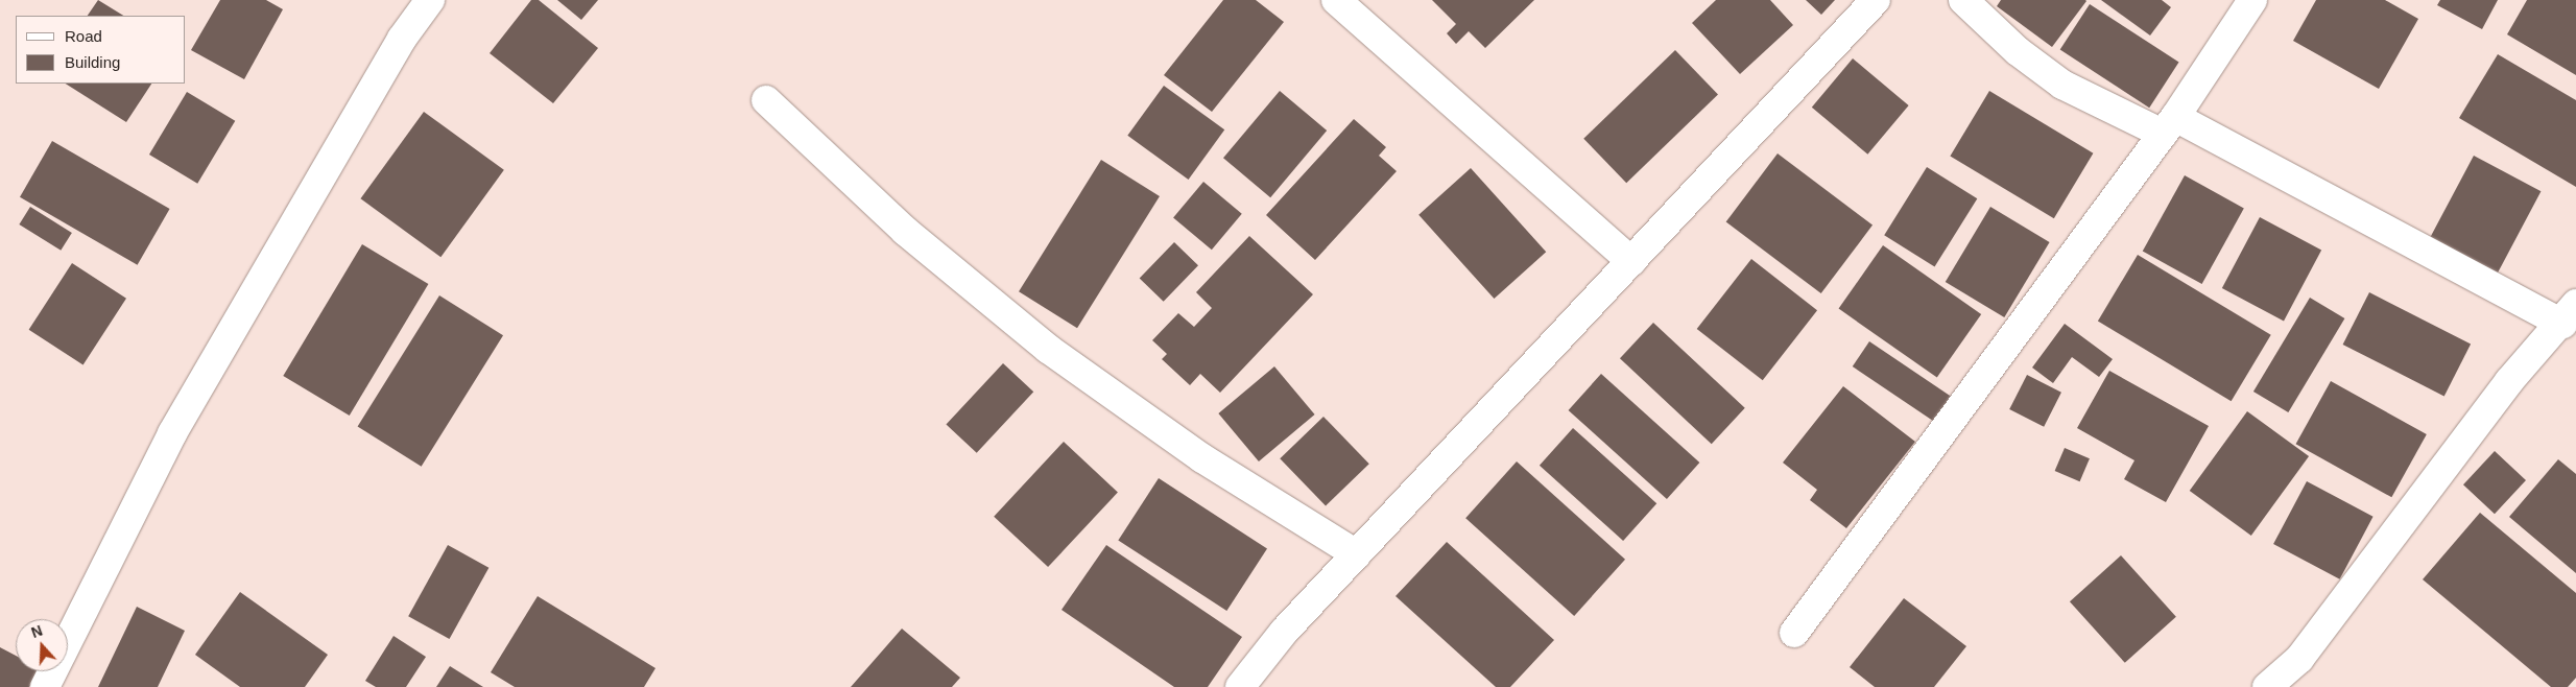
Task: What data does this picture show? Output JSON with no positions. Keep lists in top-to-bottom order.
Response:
{
  "legend": ["Road", "Building"],
  "north": "top"
}
